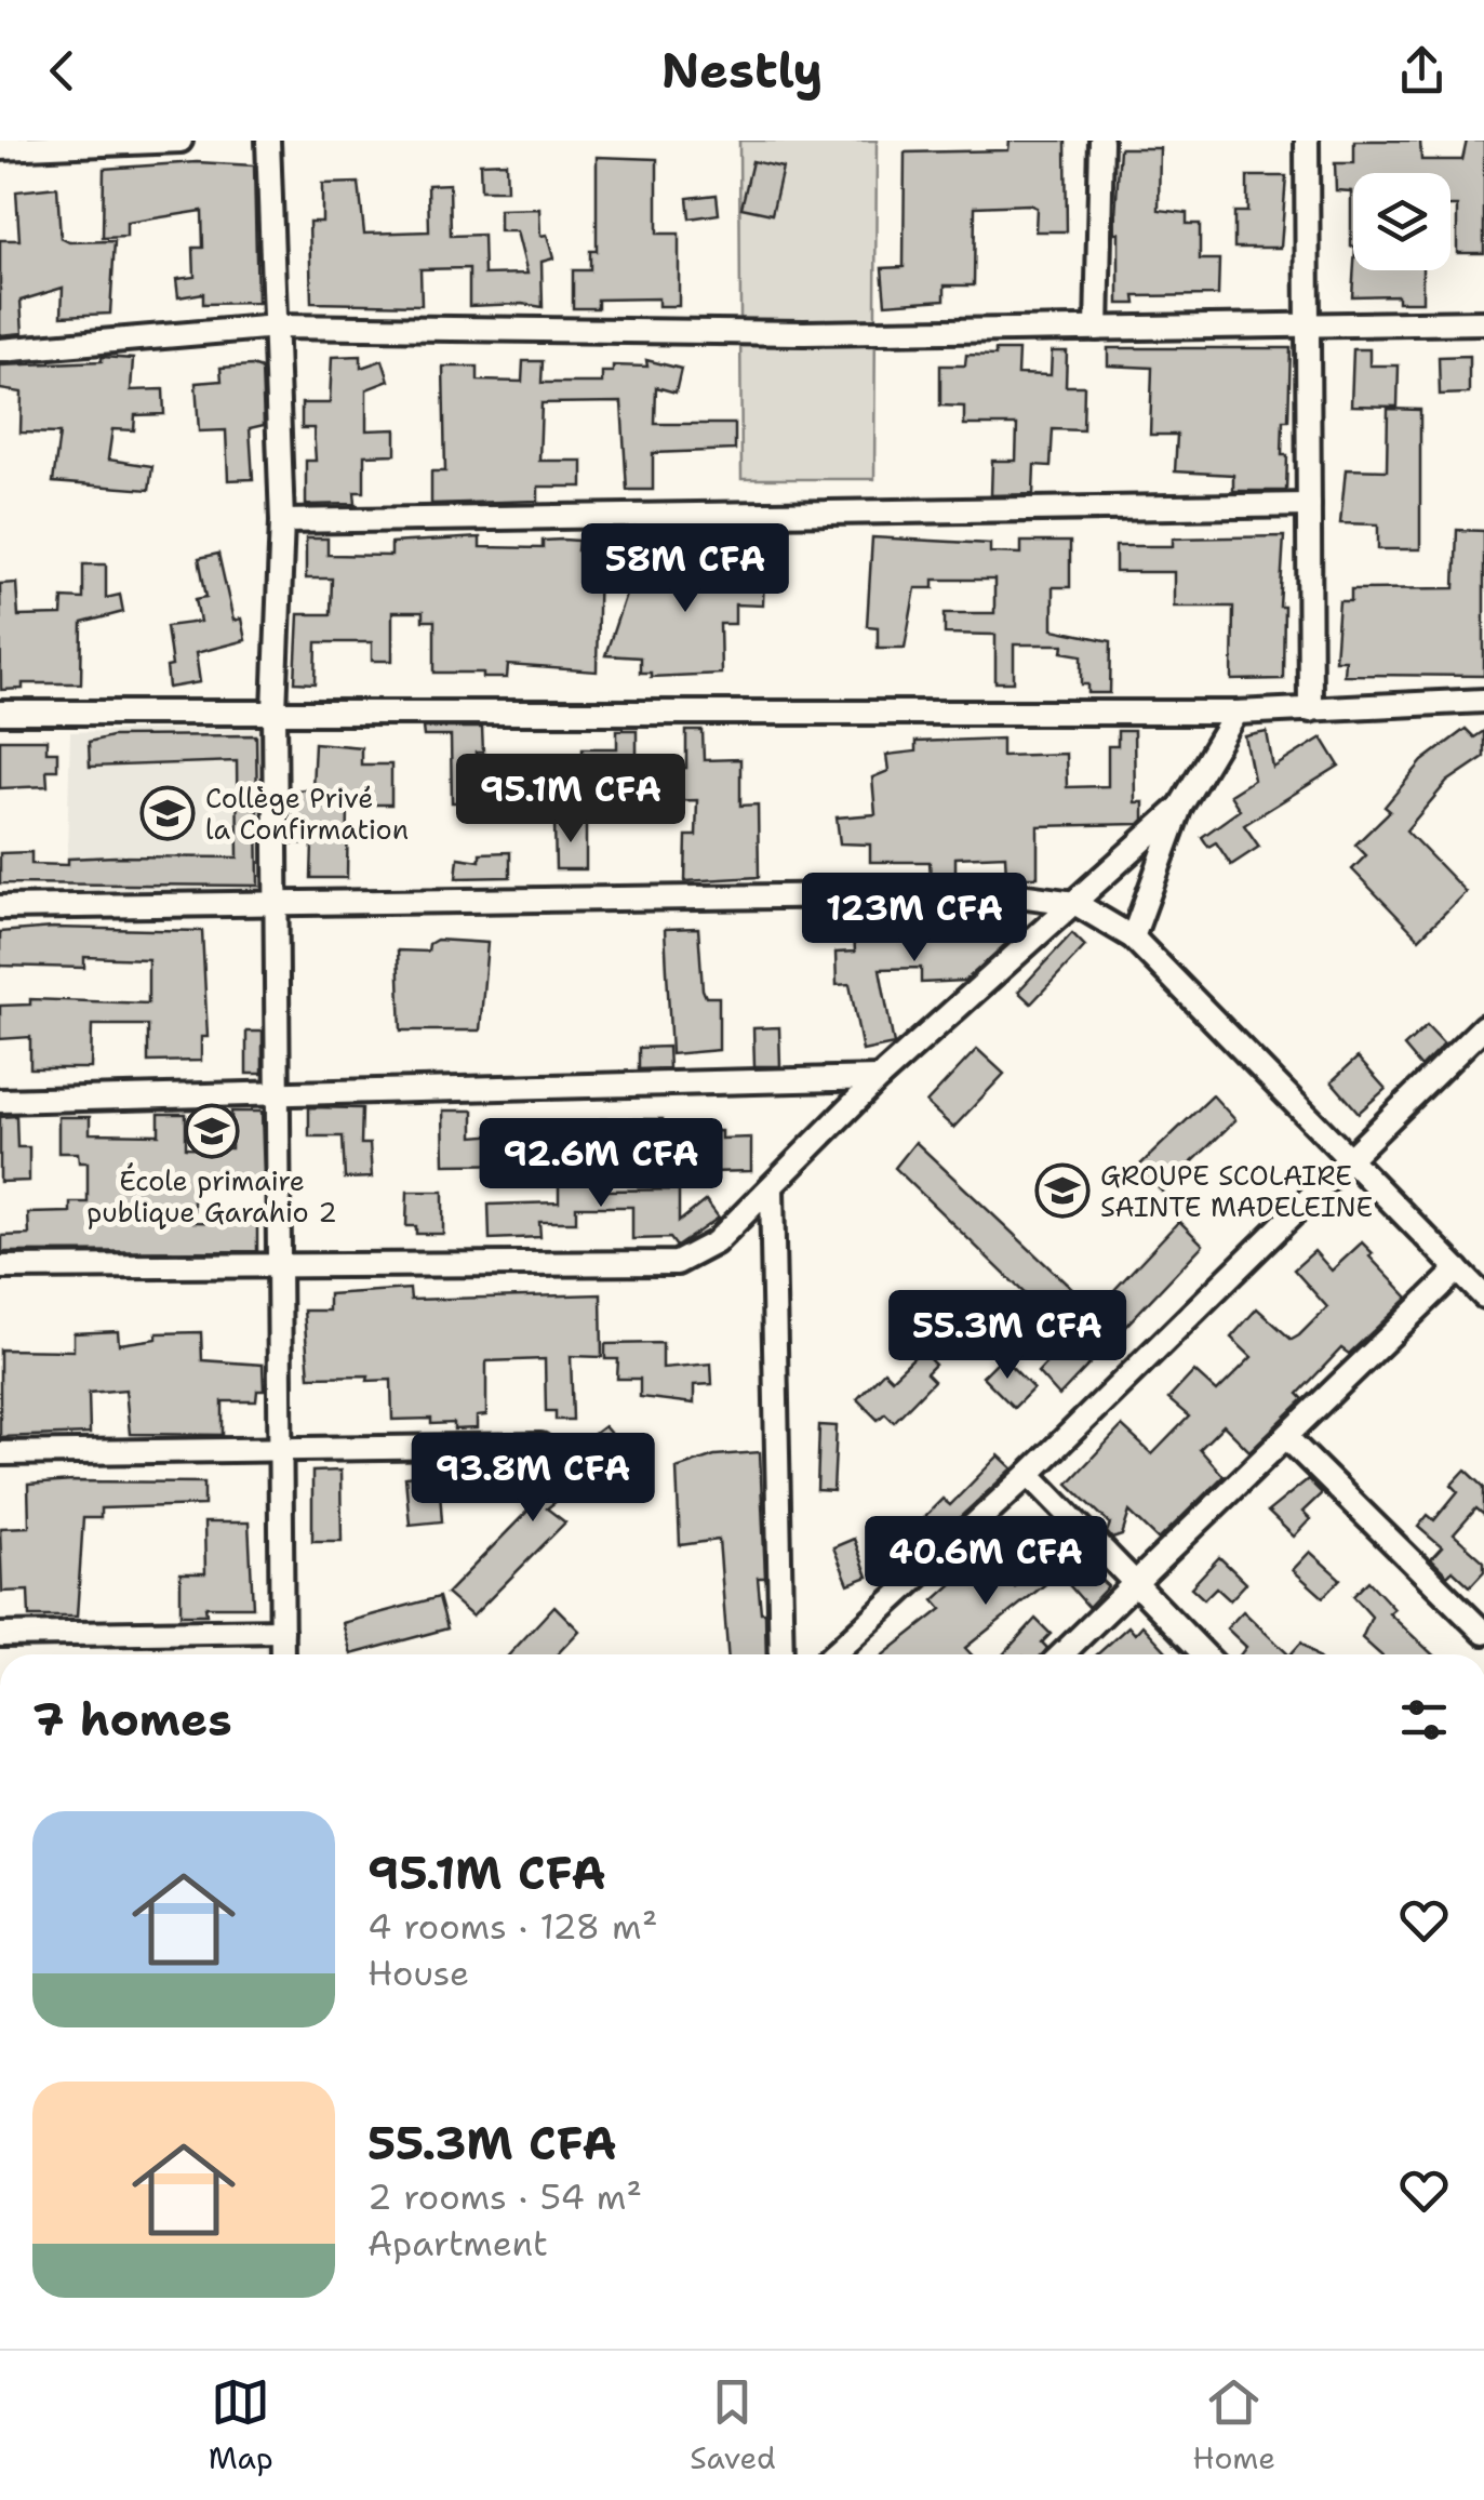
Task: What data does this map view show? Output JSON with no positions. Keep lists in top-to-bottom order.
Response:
{
  "places": {
    "school or university": ["Collège Privé la Confirmation", "École primaire publique Garahio 2", "GROUPE SCOLAIRE SAINTE MADELEINE"]
  },
  "page": {
    "header": "Nestly",
    "price": [
      "58M CFA",
      "95.1M CFA",
      "123M CFA",
      "92.6M CFA",
      "55.3M CFA",
      "93.8M CFA",
      "40.6M CFA"
    ],
    "heading": "7 homes",
    "list": [
      {
        "name": "95.1M CFA",
        "note": "4 rooms · 128 m² · House"
      },
      {
        "name": "55.3M CFA",
        "note": "2 rooms · 54 m² · Apartment"
      }
    ],
    "tabs": ["Map", "Saved", "Home"]
  }
}
